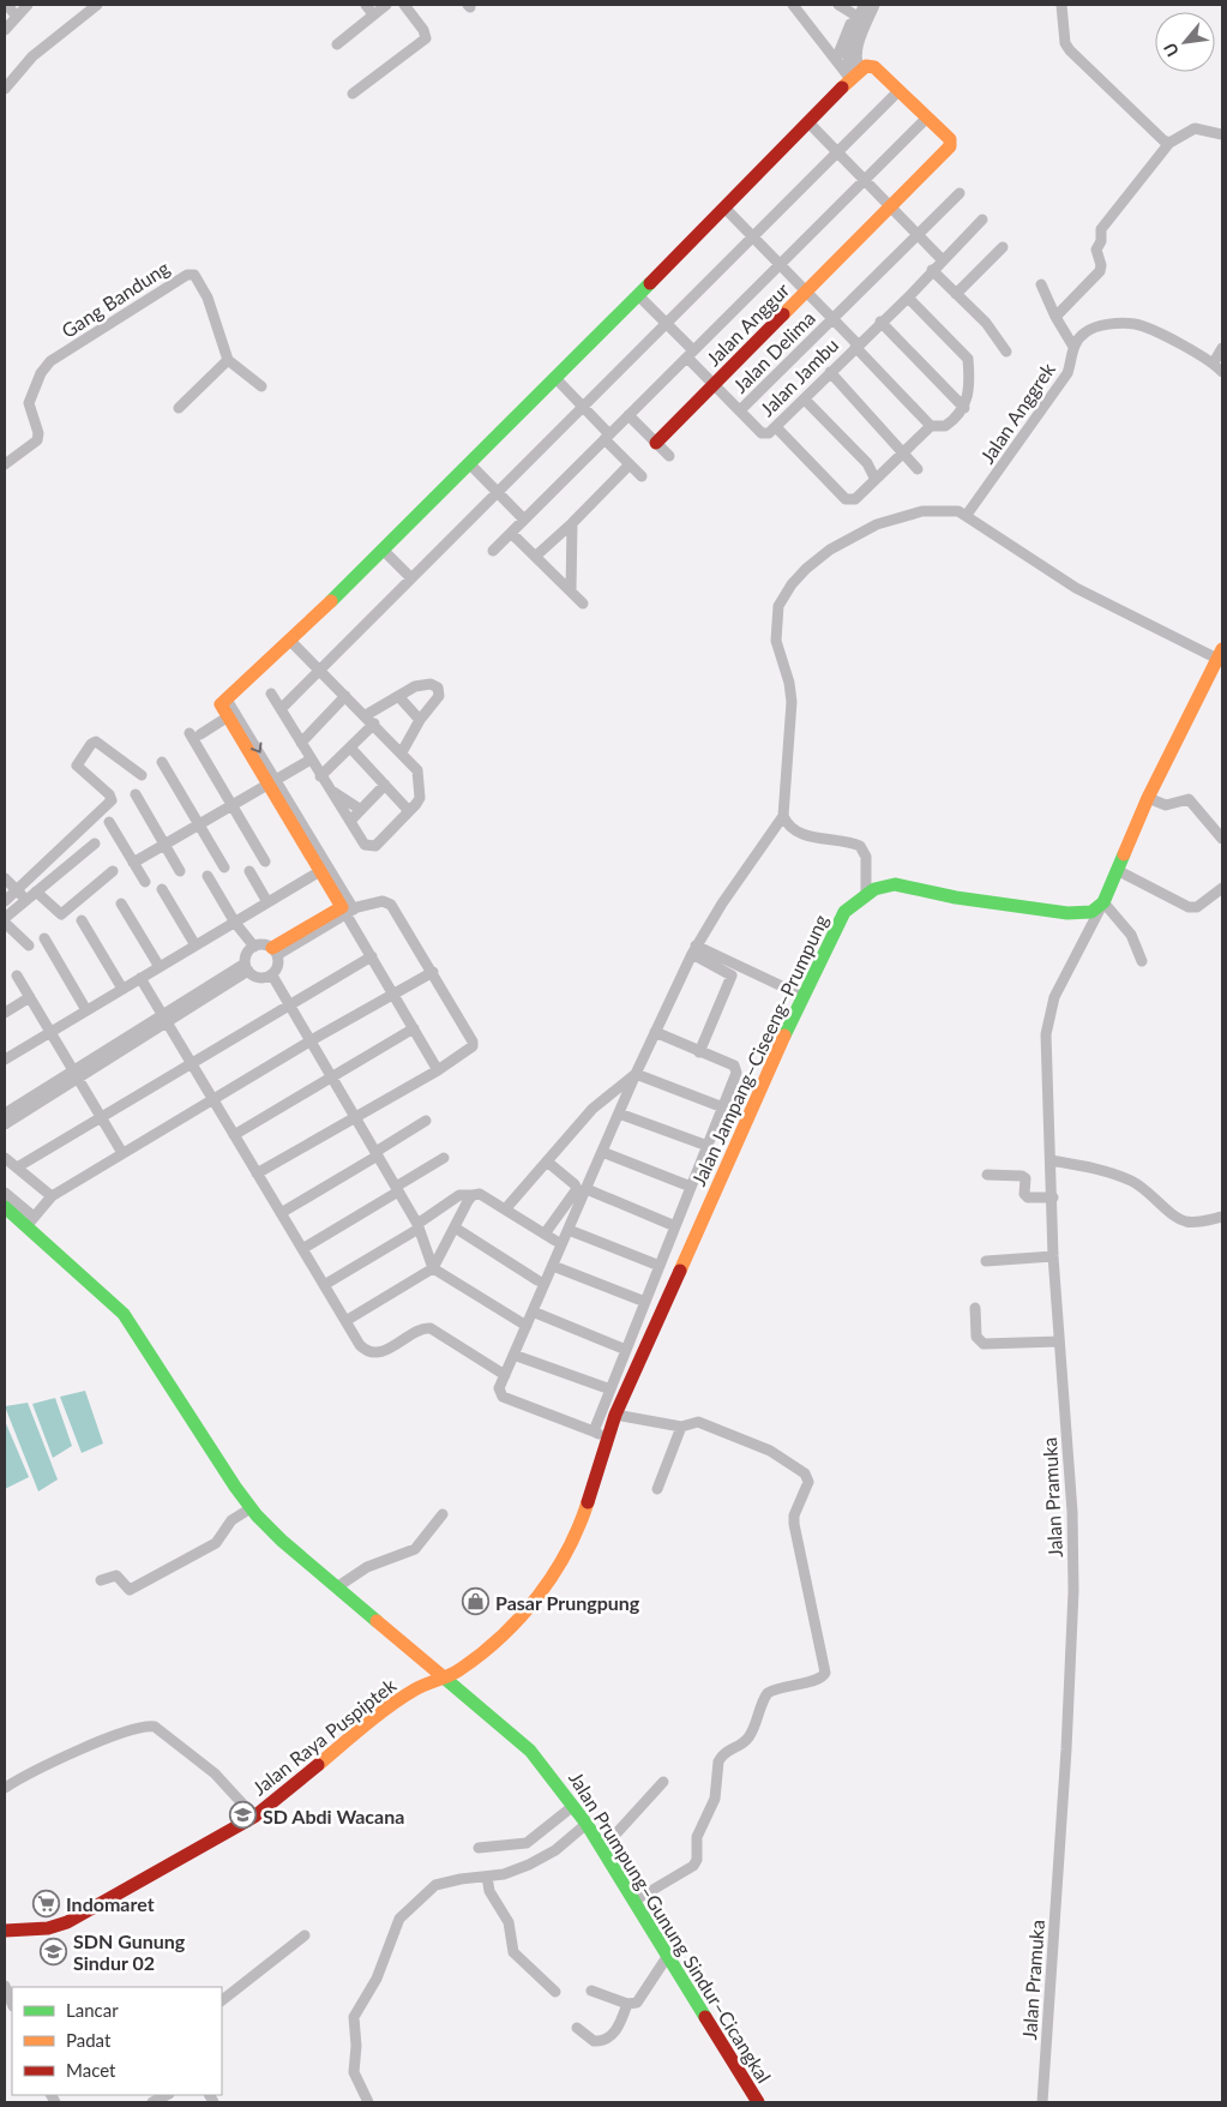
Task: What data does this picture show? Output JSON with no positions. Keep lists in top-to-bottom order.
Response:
{
  "streets": {
    "main road": [
      "Jalan Anggur",
      "Jalan Jampang–Ciseeng–Prumpung",
      "Jalan Raya Puspiptek",
      "Jalan Prumpung–Gunung Sindur–Cicangkal"
    ],
    "street": [
      "Gang Bandung",
      "Jalan Delima",
      "Jalan Jambu",
      "Jalan Anggrek",
      "Jalan Pramuka"
    ]
  },
  "crossings": [
    ["Jalan Delima", "Jalan Jambu"],
    ["Jalan Jampang–Ciseeng–Prumpung", "Jalan Pramuka"],
    ["Jalan Jampang–Ciseeng–Prumpung", "Jalan Raya Puspiptek"],
    ["Jalan Jampang–Ciseeng–Prumpung", "Jalan Prumpung–Gunung Sindur–Cicangkal"],
    ["Jalan Raya Puspiptek", "Jalan Prumpung–Gunung Sindur–Cicangkal"]
  ],
  "places": {
    "shop": ["Pasar Prungpung"],
    "school or university": ["SD Abdi Wacana", "SDN Gunung Sindur 02"],
    "supermarket": ["Indomaret"]
  },
  "legend": ["Lancar", "Padat", "Macet"],
  "north": "bottom left"
}
